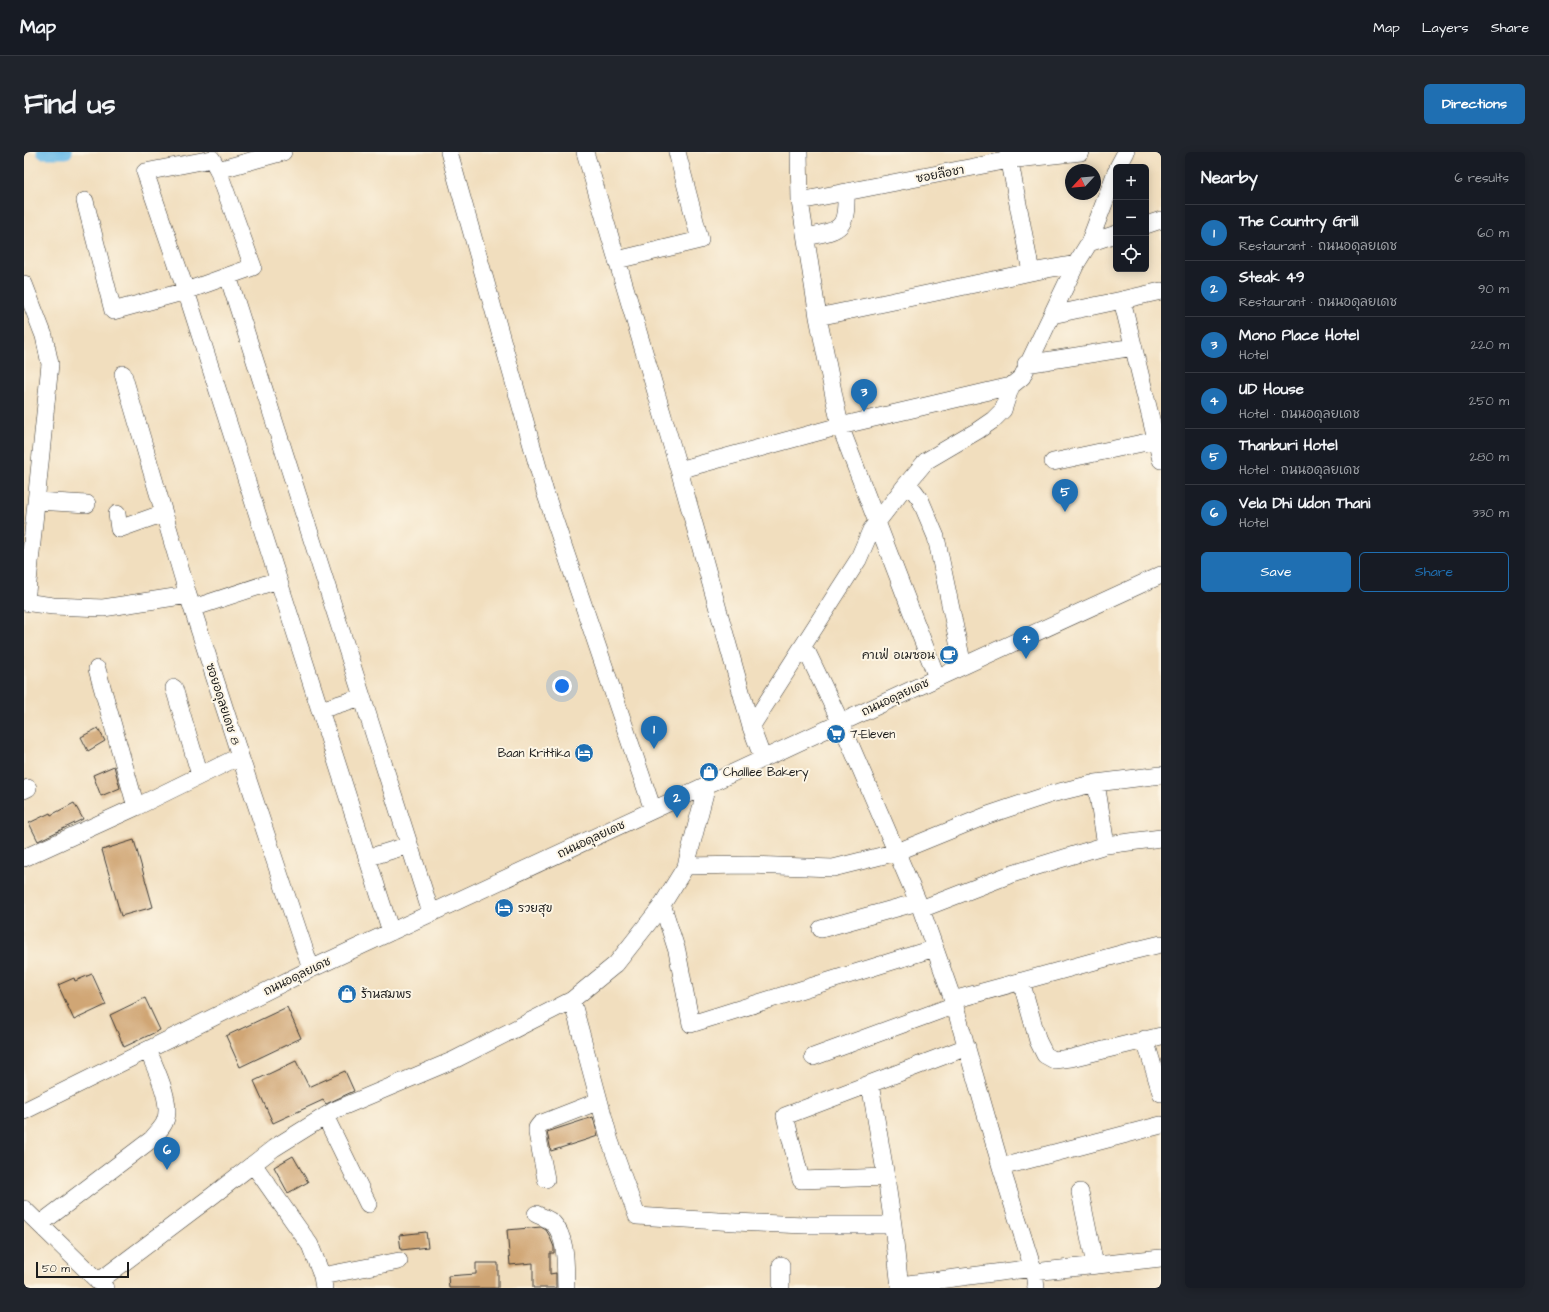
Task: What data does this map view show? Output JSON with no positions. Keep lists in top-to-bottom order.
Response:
{
  "streets": {
    "street": ["ซอยลือชา", "ถนนอดุลยเดช", "ซอยอดุลยเดช 8"]
  },
  "crossings": [
    ["ถนนอดุลยเดช", "ซอยอดุลยเดช 8"]
  ],
  "places": {
    "cafe": ["คาเฟ่ อเมซอน"],
    "supermarket": ["7-Eleven"],
    "hotel": ["Baan Krittika", "รวยสุข"],
    "shop": ["Challlee Bakery", "ร้านสมพร"]
  },
  "scale_bar": "50 m",
  "north": "bottom left",
  "page": {
    "header": "Map",
    "nav": ["Map", "Layers", "Share"],
    "buttons": [
      "Directions",
      ["Save", "Share"]
    ],
    "title": "Find us",
    "heading": ["Nearby", "6 results"],
    "map_buttons": ["+", "−"],
    "list": [
      {
        "mark": "1",
        "name": "The Country Grill",
        "note": "Restaurant · ถนนอดุลยเดช",
        "value": "60 m"
      },
      {
        "mark": "2",
        "name": "Steak 49",
        "note": "Restaurant · ถนนอดุลยเดช",
        "value": "90 m"
      },
      {
        "mark": "3",
        "name": "Mono Place Hotel",
        "note": "Hotel",
        "value": "220 m"
      },
      {
        "mark": "4",
        "name": "UD House",
        "note": "Hotel · ถนนอดุลยเดช",
        "value": "250 m"
      },
      {
        "mark": "5",
        "name": "Thanburi Hotel",
        "note": "Hotel · ถนนอดุลยเดช",
        "value": "280 m"
      },
      {
        "mark": "6",
        "name": "Vela Dhi Udon Thani",
        "note": "Hotel",
        "value": "330 m"
      }
    ],
    "pins": [
      "3",
      "5",
      "4",
      "1",
      "2",
      "6"
    ],
    "scale": "50 m"
  }
}
